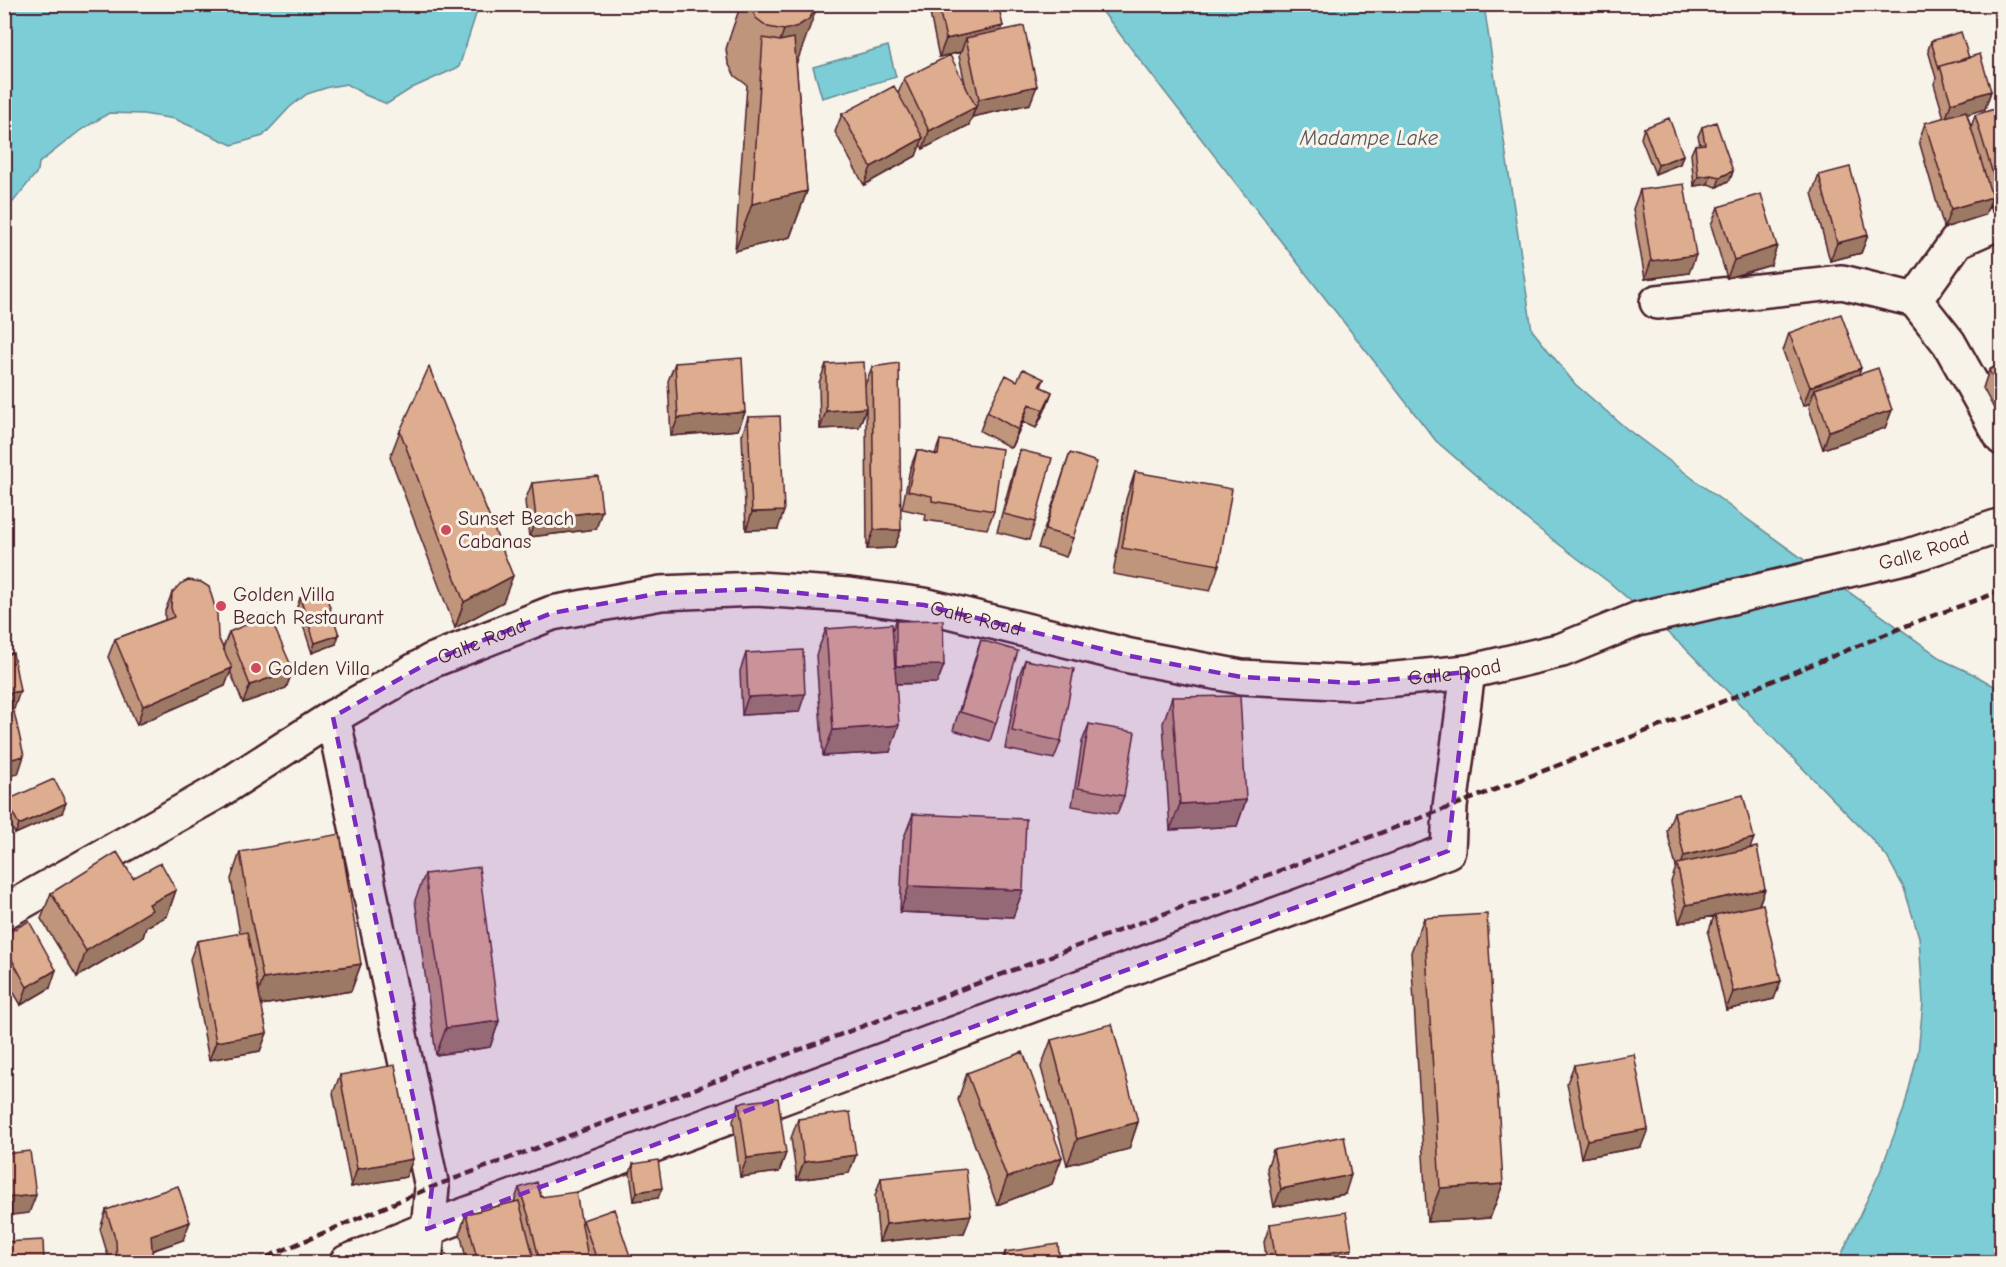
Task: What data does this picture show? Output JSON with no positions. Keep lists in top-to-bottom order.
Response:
{
  "streets": {
    "main road": ["Galle Road"]
  },
  "water": ["Madampe Lake"],
  "places": ["Sunset Beach Cabanas", "Golden Villa Beach Restaurant", "Golden Villa"]
}
